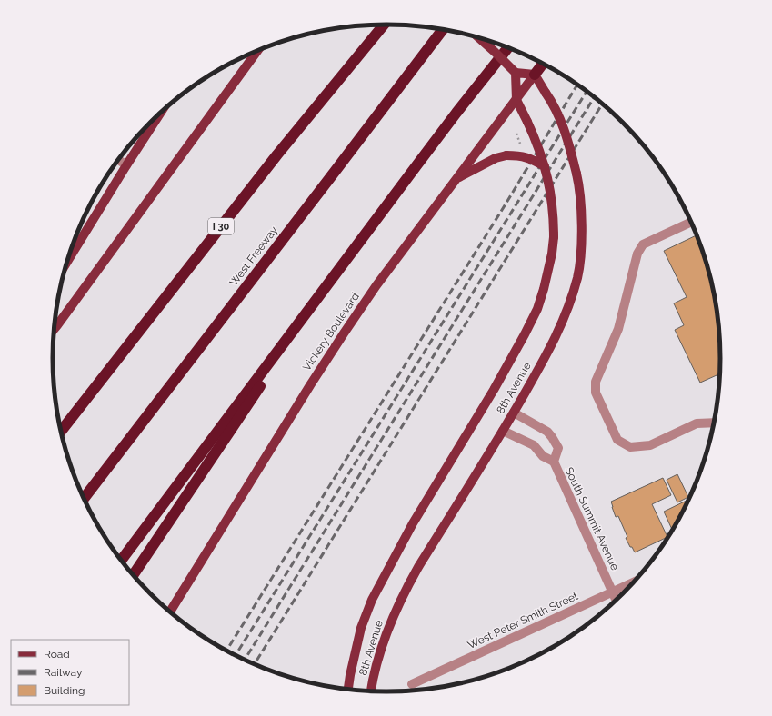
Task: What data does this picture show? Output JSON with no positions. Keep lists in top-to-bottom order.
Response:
{
  "streets": {
    "highway": ["I 30", "West Freeway"],
    "main road": ["Vickery Boulevard", "8th Avenue"],
    "street": ["South Summit Avenue", "West Peter Smith Street"]
  },
  "crossings": [
    ["Vickery Boulevard", "8th Avenue"],
    ["8th Avenue", "South Summit Avenue"],
    ["South Summit Avenue", "West Peter Smith Street"]
  ],
  "legend": ["Road", "Railway", "Building"]
}
